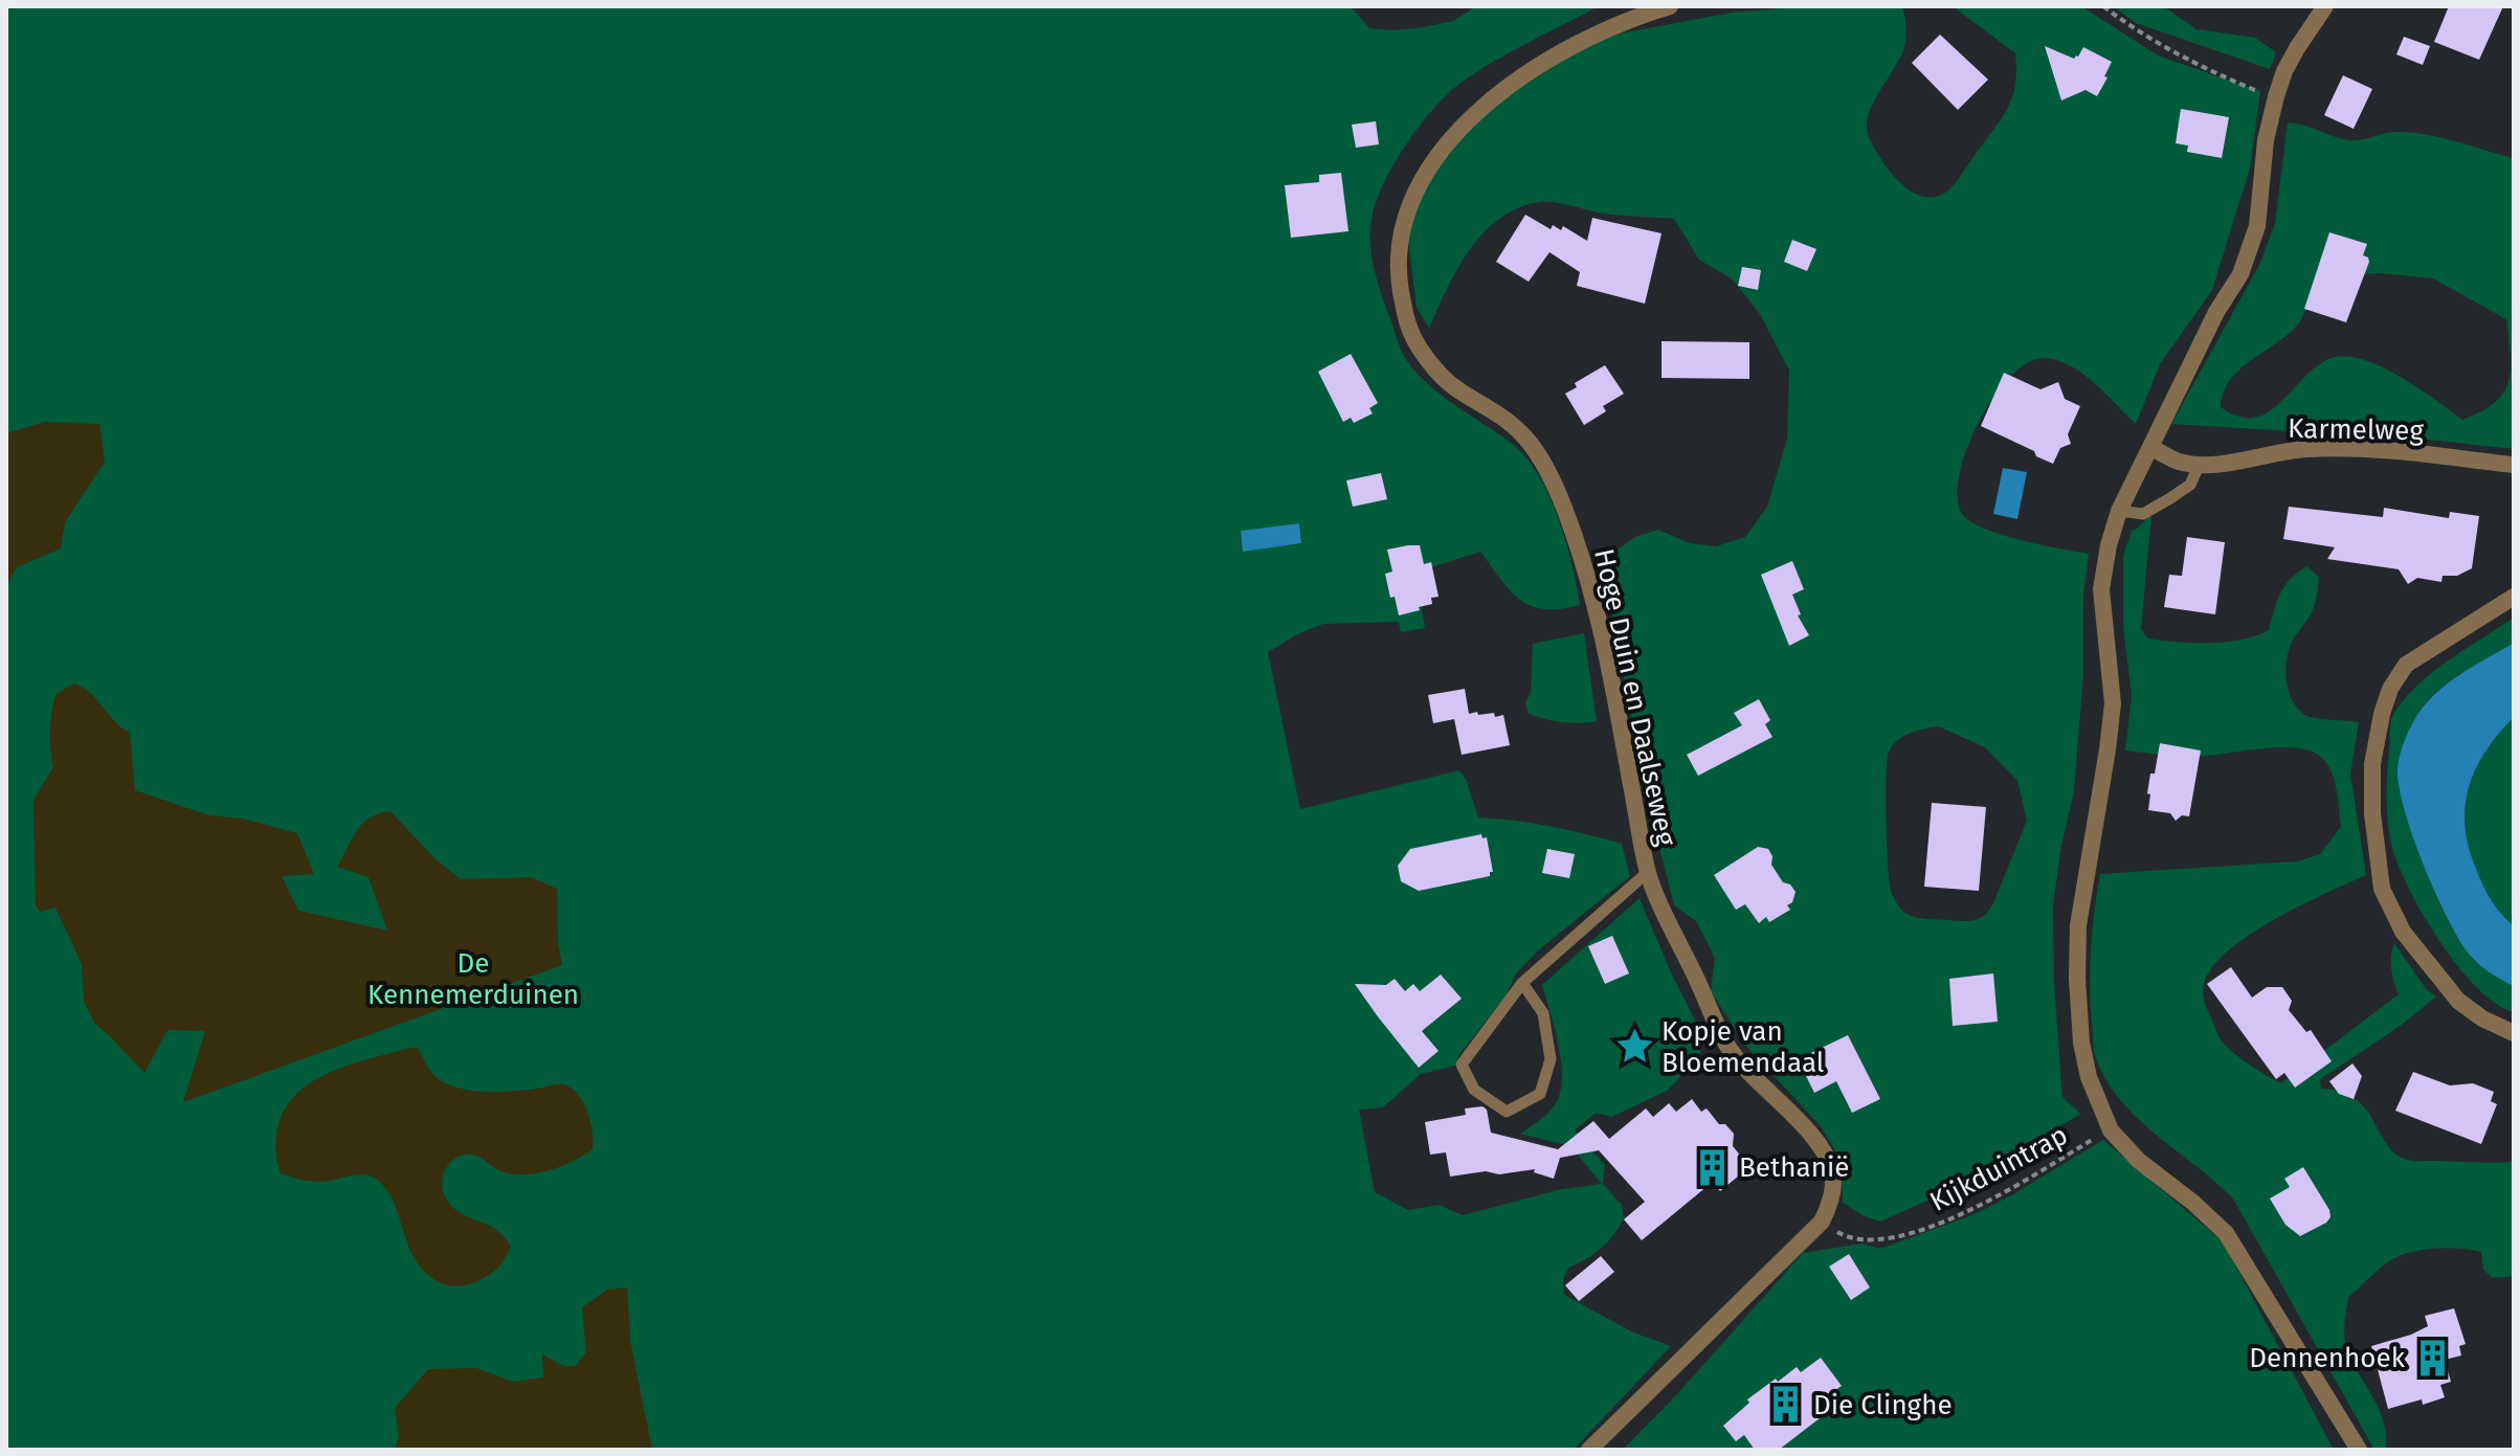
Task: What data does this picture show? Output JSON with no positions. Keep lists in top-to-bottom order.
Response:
{
  "streets": {
    "street": ["Karmelweg", "Hoge Duin en Daalseweg"],
    "path": ["Kijkduintrap"]
  },
  "crossings": [
    ["Hoge Duin en Daalseweg", "Kijkduintrap"]
  ],
  "parks": ["De Kennemerduinen"],
  "places": {
    "place": ["Kopje van Bloemendaal"],
    "building": ["Bethanië", "Dennenhoek", "Die Clinghe"]
  }
}
